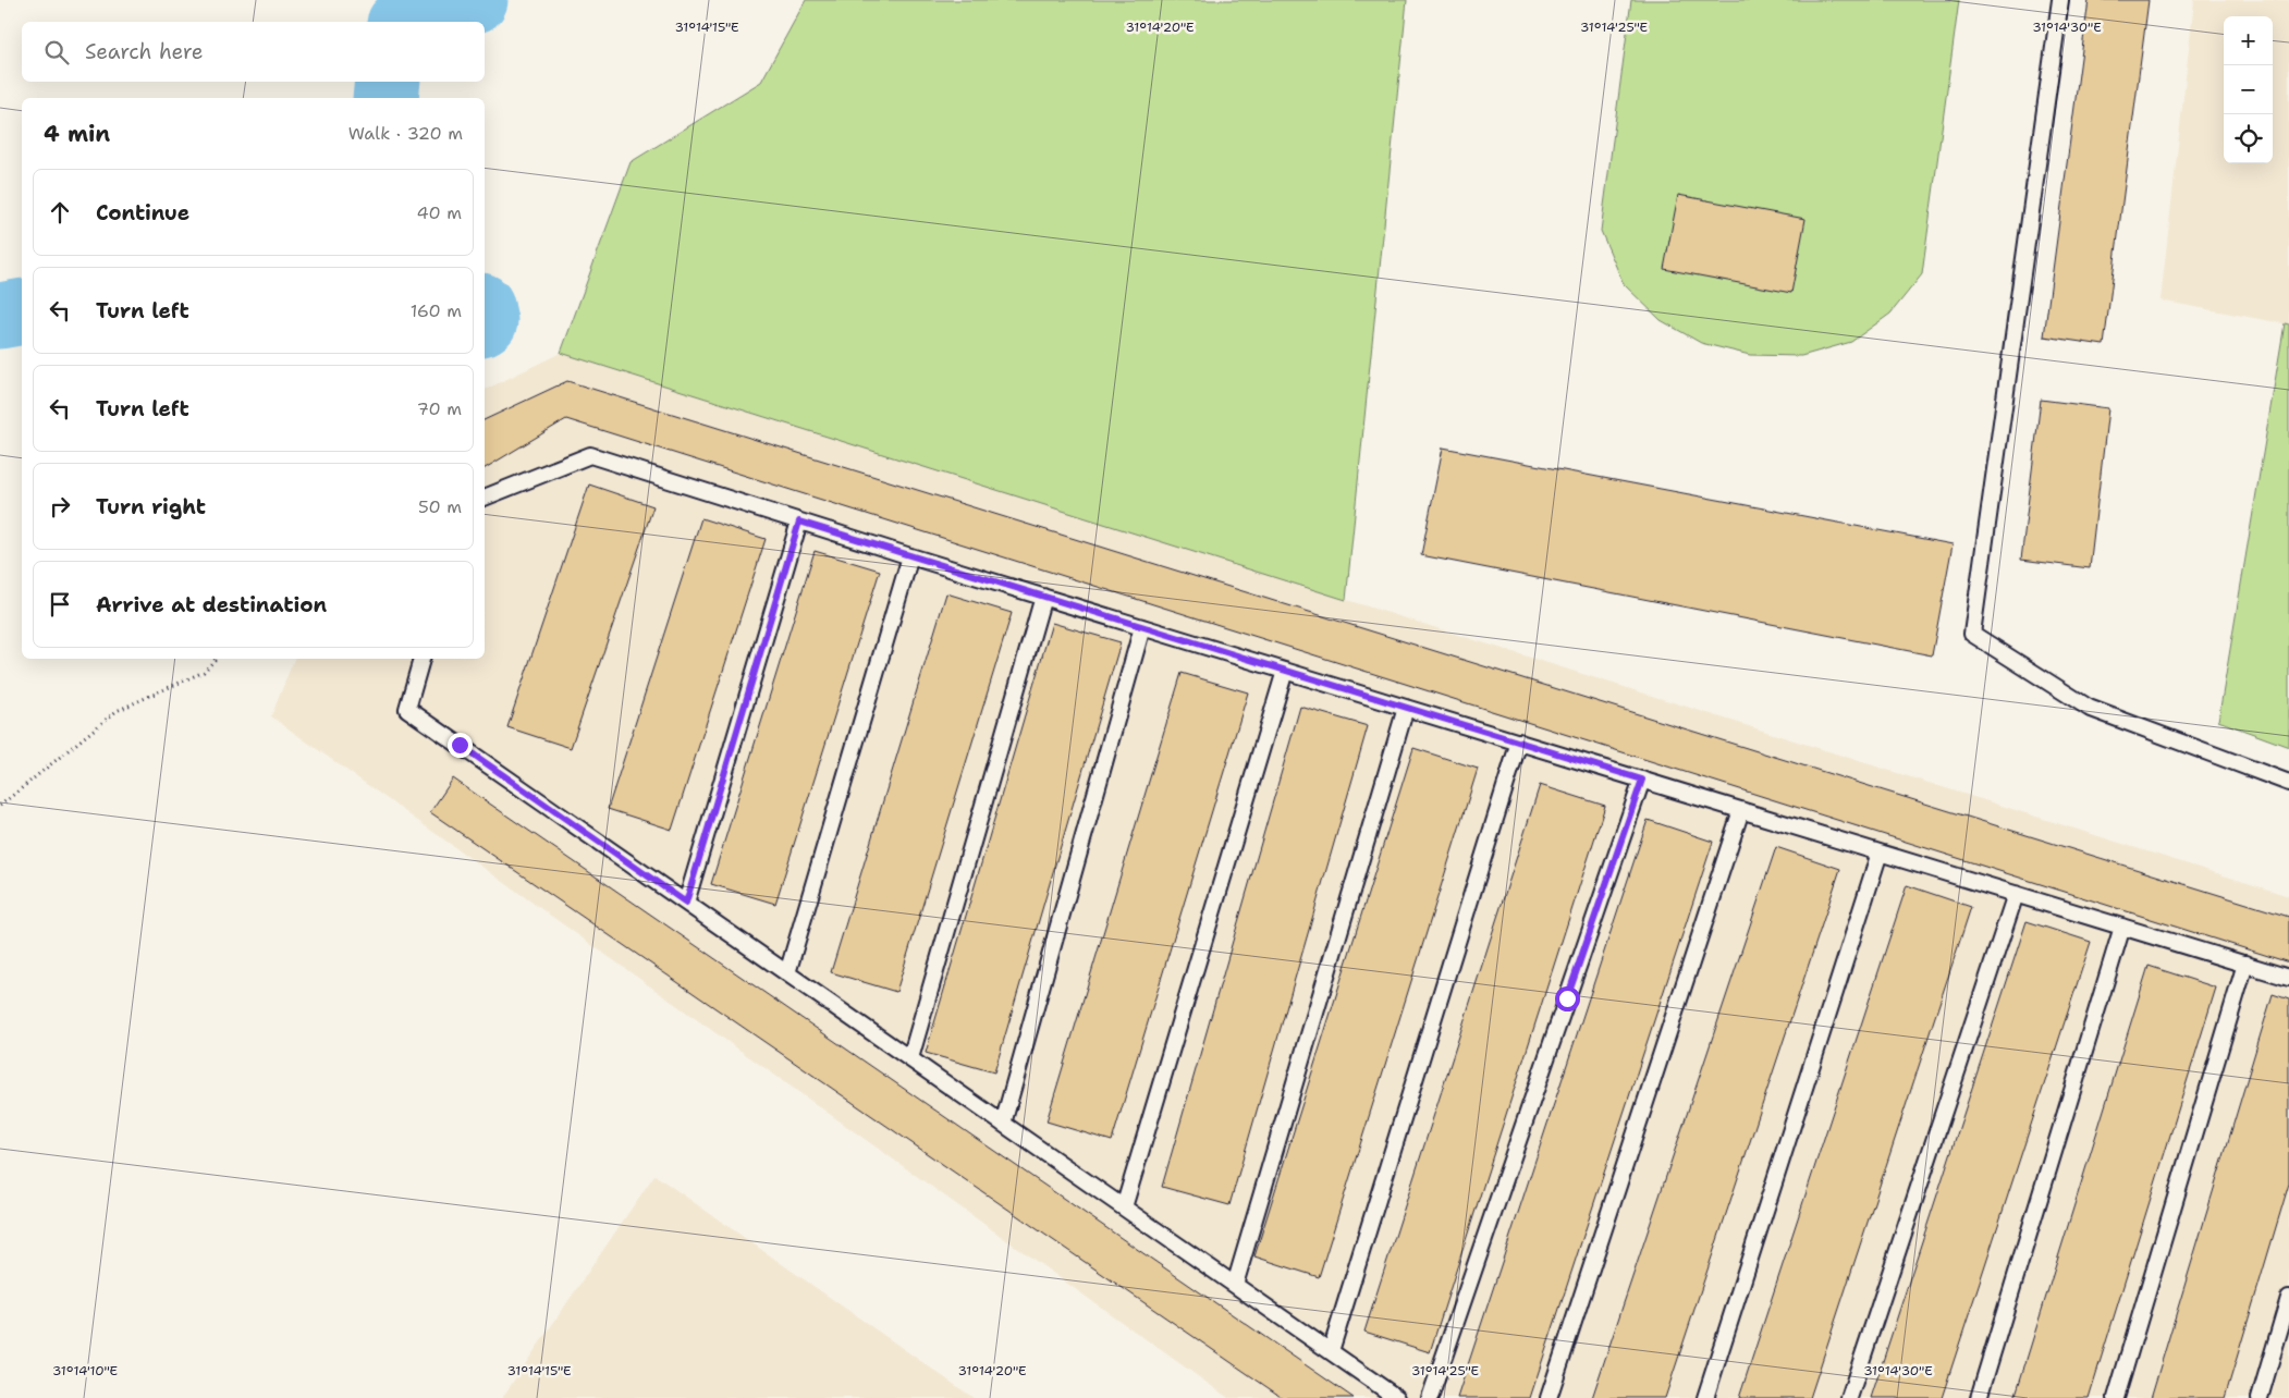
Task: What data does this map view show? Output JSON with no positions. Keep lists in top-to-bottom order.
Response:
{
  "page": {
    "map_buttons": ["+", "−"],
    "search": "Search here",
    "heading": ["4 min", "Walk · 320 m"],
    "list": [
      ["Continue", "40 m"],
      ["Turn left", "160 m"],
      ["Turn left", "70 m"],
      ["Turn right", "50 m"],
      "Arrive at destination"
    ]
  },
  "coordinates": [
    "31°14'15\"E",
    "31°14'20\"E",
    "31°14'25\"E",
    "31°14'30\"E",
    "31°14'10\"E"
  ]
}
